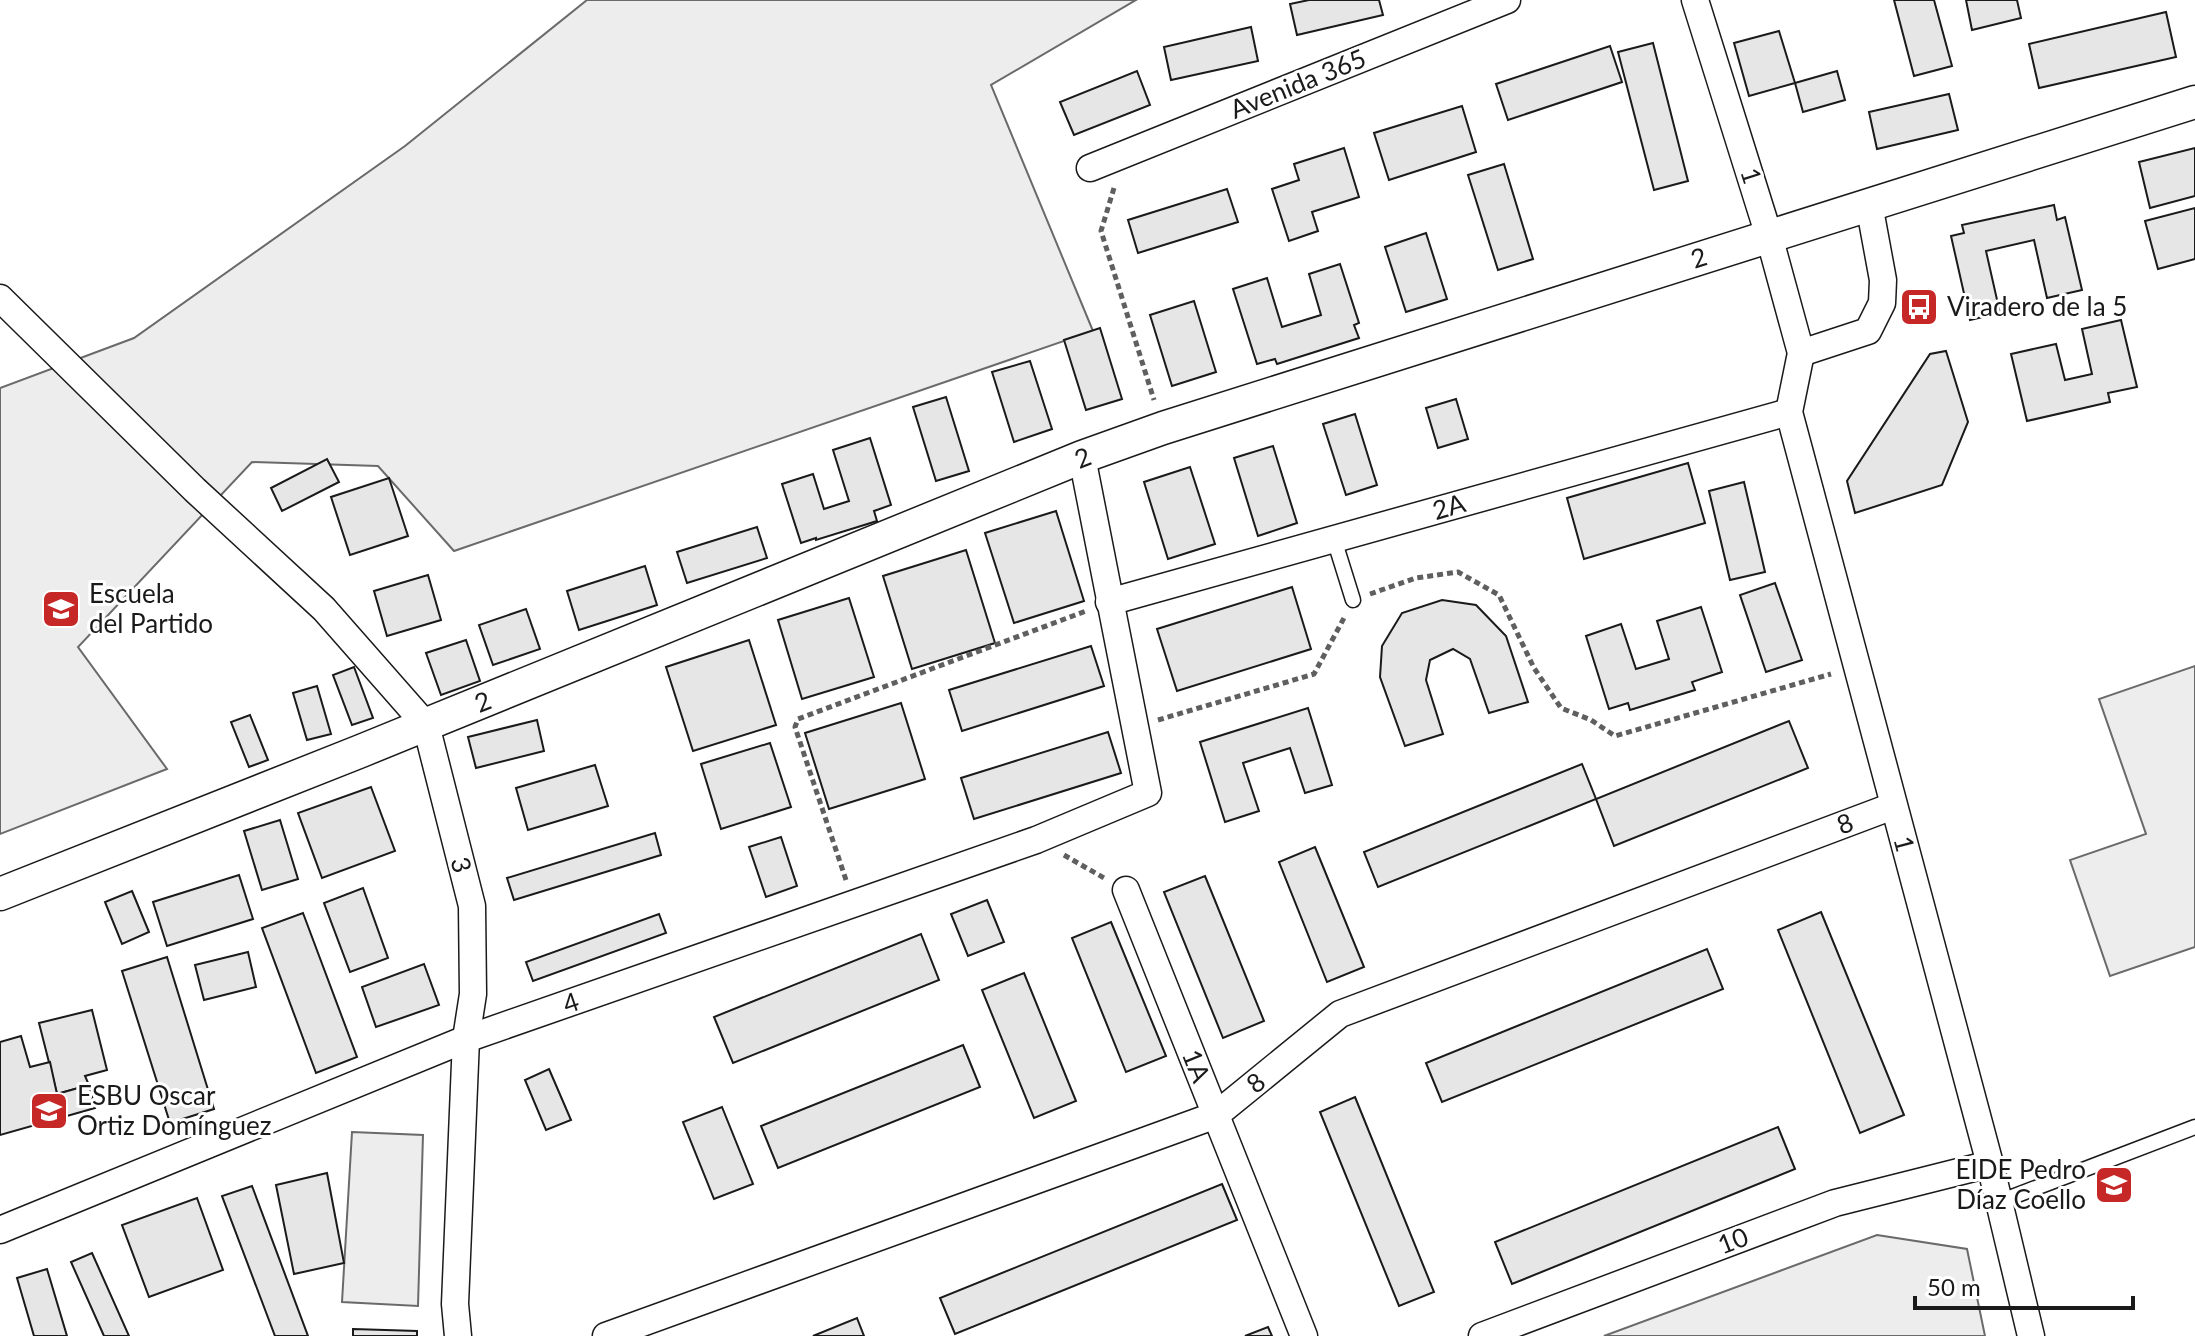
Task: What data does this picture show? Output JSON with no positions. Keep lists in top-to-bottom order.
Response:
{
  "streets": {
    "street": [
      "Avenida 365",
      "1",
      "2",
      "2A",
      "8",
      "3",
      "4",
      "1A",
      "10"
    ]
  },
  "crossings": [
    ["1", "2"],
    ["1", "2A"],
    ["1", "8"],
    ["1", "10"],
    ["2", "3"],
    ["8", "1A"],
    ["3", "4"]
  ],
  "places": {
    "bus stop": ["Viradero de la 5"],
    "school or university": ["Escuela del Partido", "ESBU Oscar Ortiz Domínguez", "EIDE Pedro Díaz Coello"]
  },
  "scale_bar": "50 m"
}
